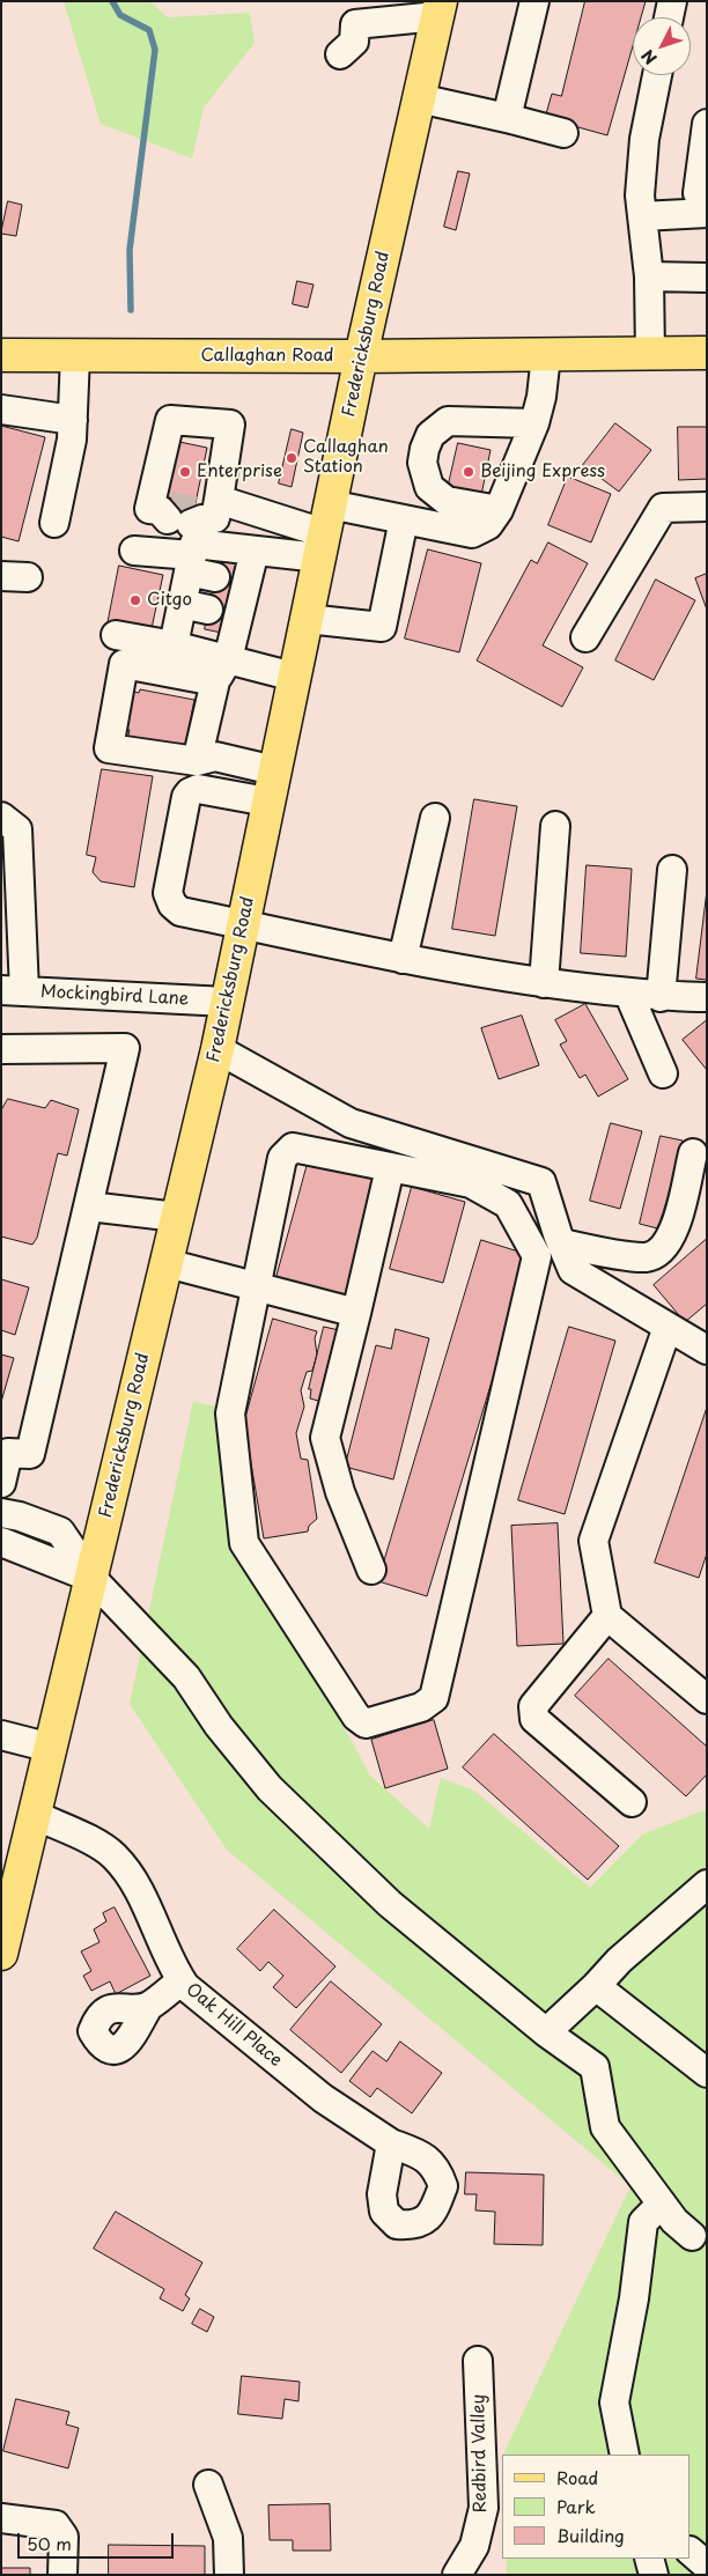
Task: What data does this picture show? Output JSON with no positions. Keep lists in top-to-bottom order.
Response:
{
  "streets": {
    "main road": ["Fredericksburg Road", "Callaghan Road"],
    "street": ["Mockingbird Lane", "Oak Hill Place", "Redbird Valley"]
  },
  "crossings": [
    ["Fredericksburg Road", "Callaghan Road"],
    ["Fredericksburg Road", "Mockingbird Lane"],
    ["Fredericksburg Road", "Oak Hill Place"]
  ],
  "places": [
    "Callaghan Station",
    "Enterprise",
    "Beijing Express",
    "Citgo"
  ],
  "legend": ["Road", "Park", "Building"],
  "scale_bar": "50 m",
  "north": "bottom left"
}
